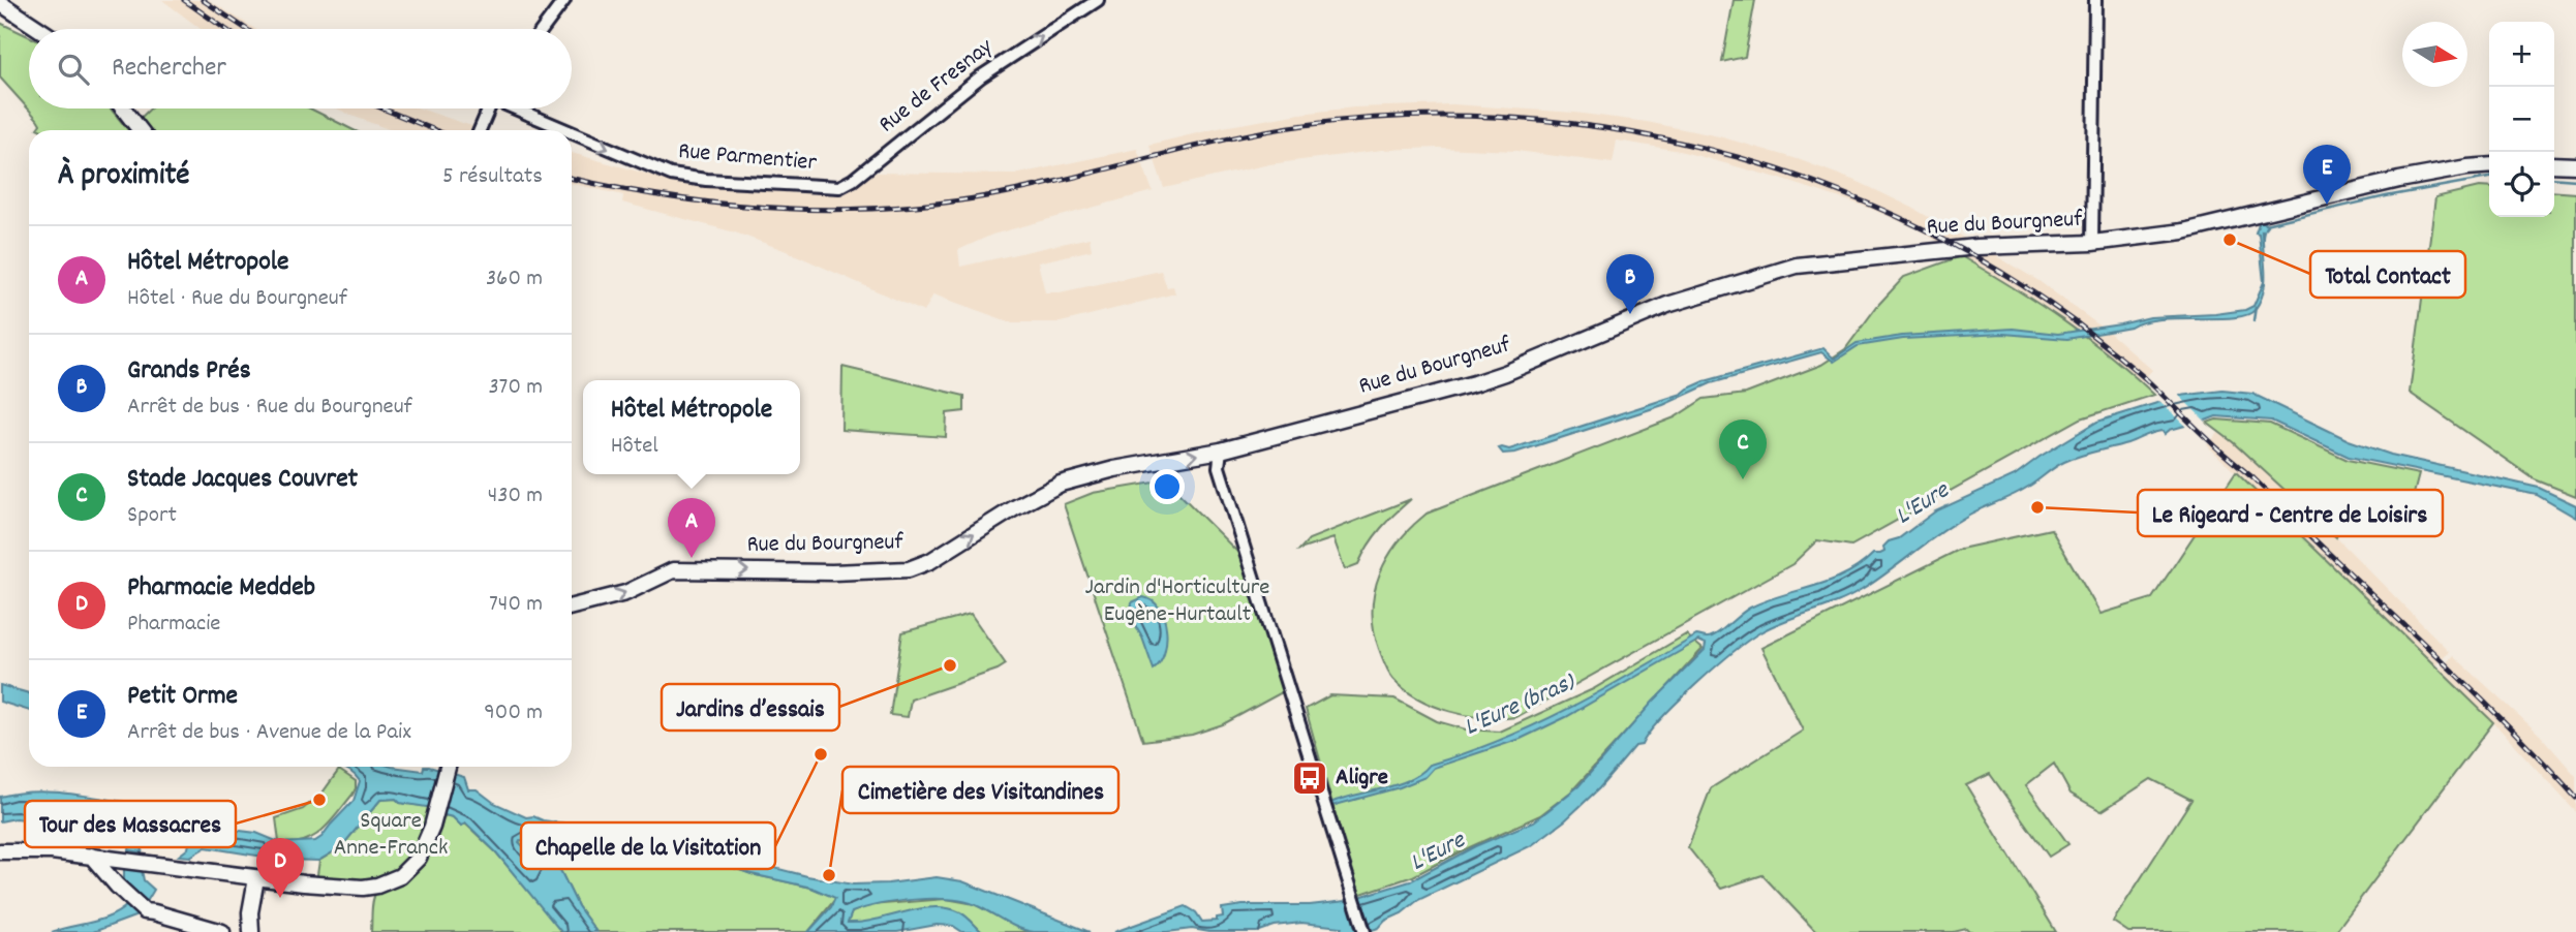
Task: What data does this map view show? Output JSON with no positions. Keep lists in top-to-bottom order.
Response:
{
  "streets": {
    "main road": ["Rue du Bourgneuf"],
    "street": ["Rue de Fresnay", "Rue Parmentier"]
  },
  "crossings": [
    ["Rue de Fresnay", "Rue Parmentier"]
  ],
  "one_way": ["Rue de Fresnay", "Rue Parmentier"],
  "water": ["L'Eure", "L'Eure (bras)"],
  "parks": ["Jardin d'Horticulture Eugène-Hurtault", "Square Anne-Franck"],
  "places": {
    "other": [
      "Total Contact",
      "Le Rigeard - Centre de Loisirs",
      "Jardins d’essais",
      "Chapelle de la Visitation",
      "Tour des Massacres",
      "Cimetière des Visitandines"
    ],
    "bus stop": ["Aligre"]
  },
  "north": "right",
  "page": {
    "map_buttons": ["+", "−"],
    "search": "Rechercher",
    "heading": ["À proximité", "5 résultats"],
    "pins": [
      "E",
      "B",
      "C",
      "A",
      "D"
    ],
    "list": [
      {
        "mark": "A",
        "name": "Hôtel Métropole",
        "note": "Hôtel · Rue du Bourgneuf",
        "value": "360 m"
      },
      {
        "mark": "B",
        "name": "Grands Prés",
        "note": "Arrêt de bus · Rue du Bourgneuf",
        "value": "370 m"
      },
      {
        "mark": "C",
        "name": "Stade Jacques Couvret",
        "note": "Sport",
        "value": "430 m"
      },
      {
        "mark": "D",
        "name": "Pharmacie Meddeb",
        "note": "Pharmacie",
        "value": "740 m"
      },
      {
        "mark": "E",
        "name": "Petit Orme",
        "note": "Arrêt de bus · Avenue de la Paix",
        "value": "900 m"
      }
    ],
    "popup": ["Hôtel Métropole", "Hôtel"]
  }
}
